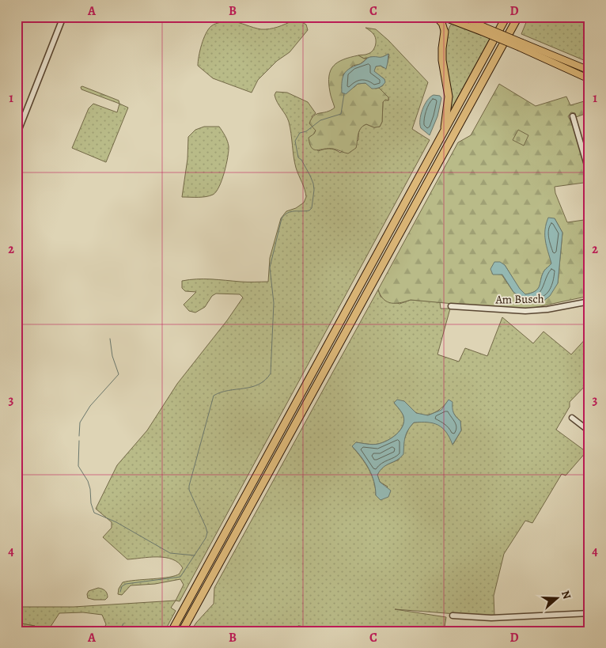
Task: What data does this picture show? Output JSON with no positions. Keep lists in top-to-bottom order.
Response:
{
  "streets": {
    "street": ["Am Busch"]
  },
  "north": "right",
  "grid": {
    "columns": [
      "A",
      "B",
      "C",
      "D"
    ],
    "rows": [
      "1",
      "2",
      "3",
      "4"
    ]
  }
}
